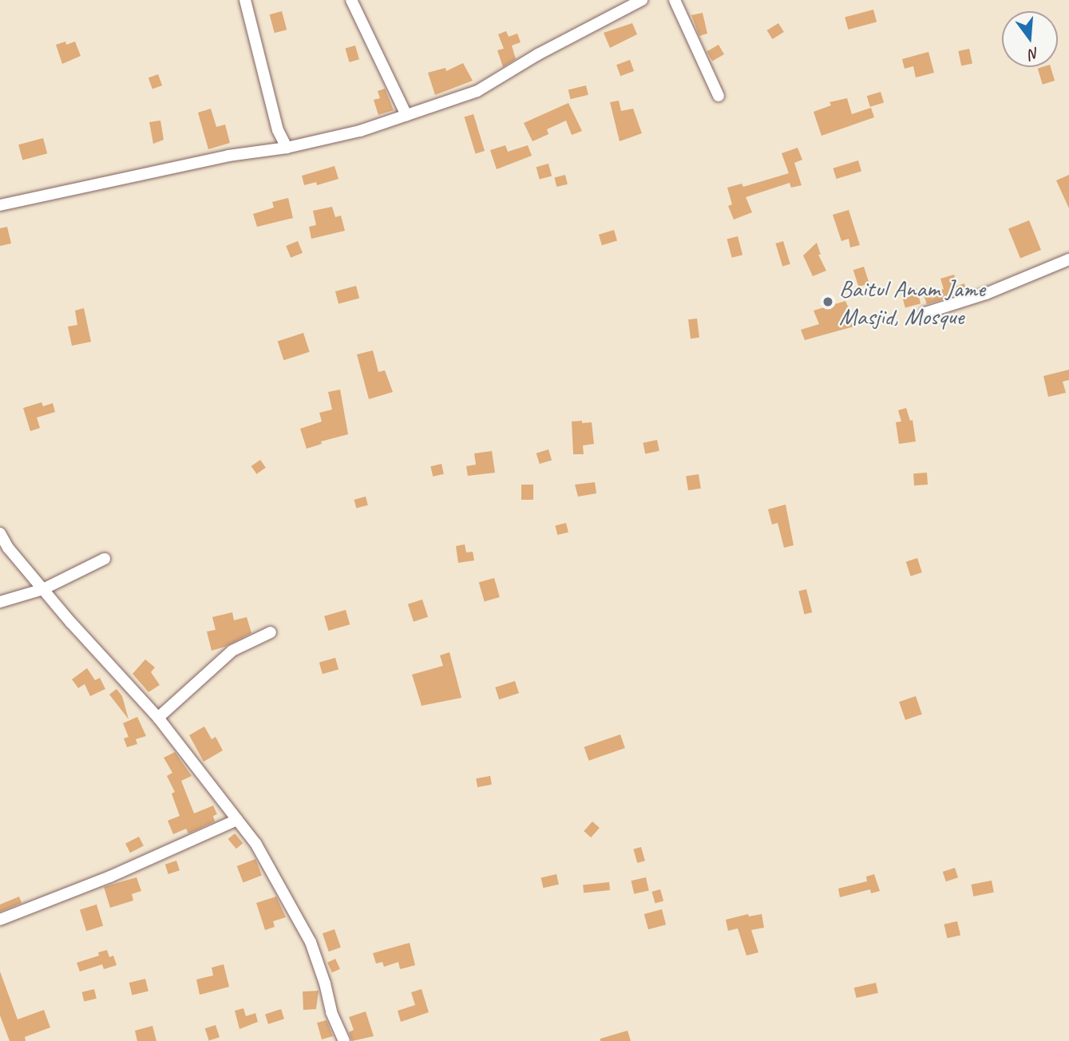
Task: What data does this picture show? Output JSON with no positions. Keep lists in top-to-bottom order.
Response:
{
  "places": ["Baitul Anam Jame Masjid, Mosque"],
  "north": "bottom"
}
